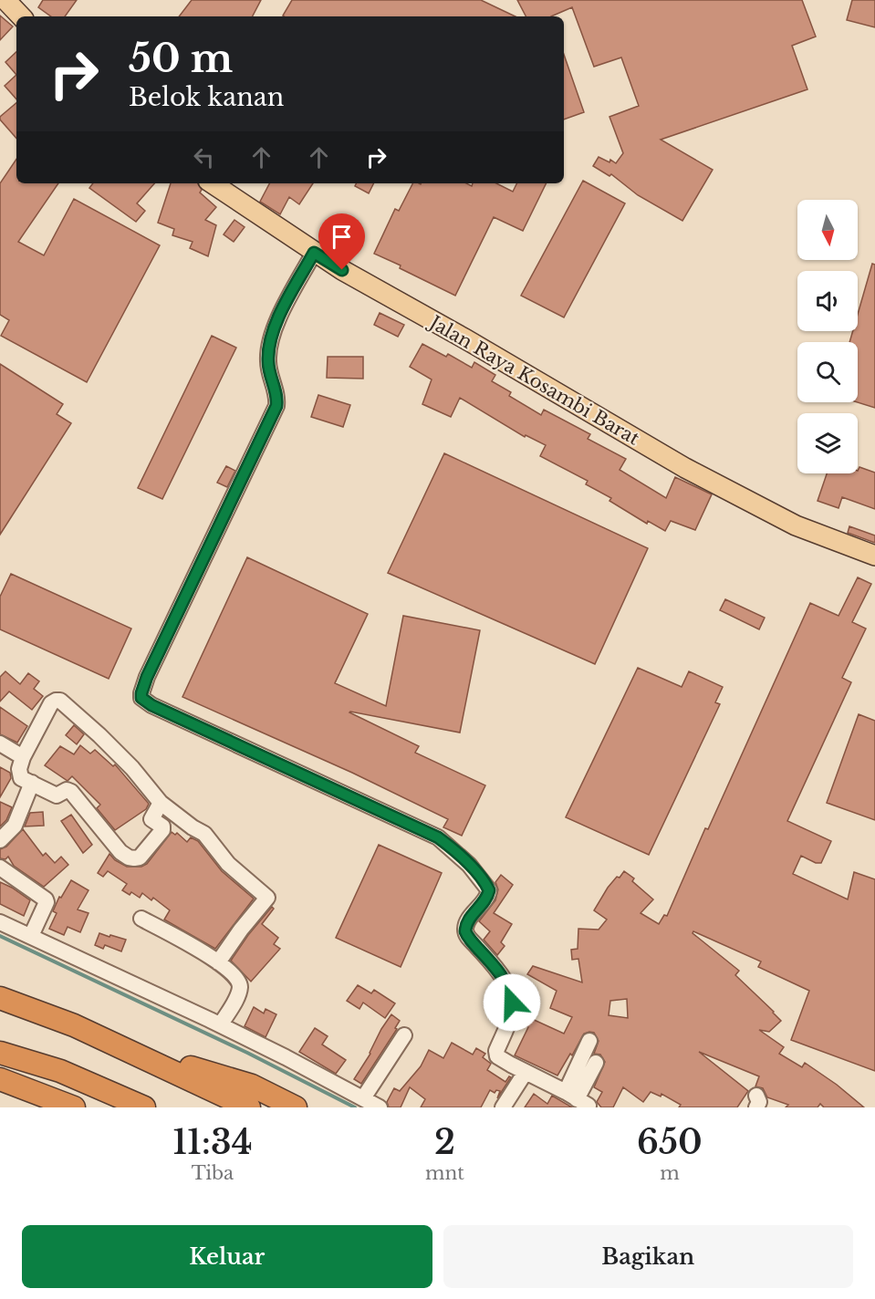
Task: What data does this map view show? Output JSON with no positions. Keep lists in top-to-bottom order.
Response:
{
  "streets": {
    "main road": ["Jalan Raya Kosambi Barat"]
  },
  "north": "bottom",
  "page": {
    "turn": ["50 m", "Belok kanan"],
    "eta": [
      "11:34",
      "Tiba",
      "2",
      "mnt",
      "650",
      "m"
    ],
    "buttons": ["Keluar", "Bagikan"]
  }
}
